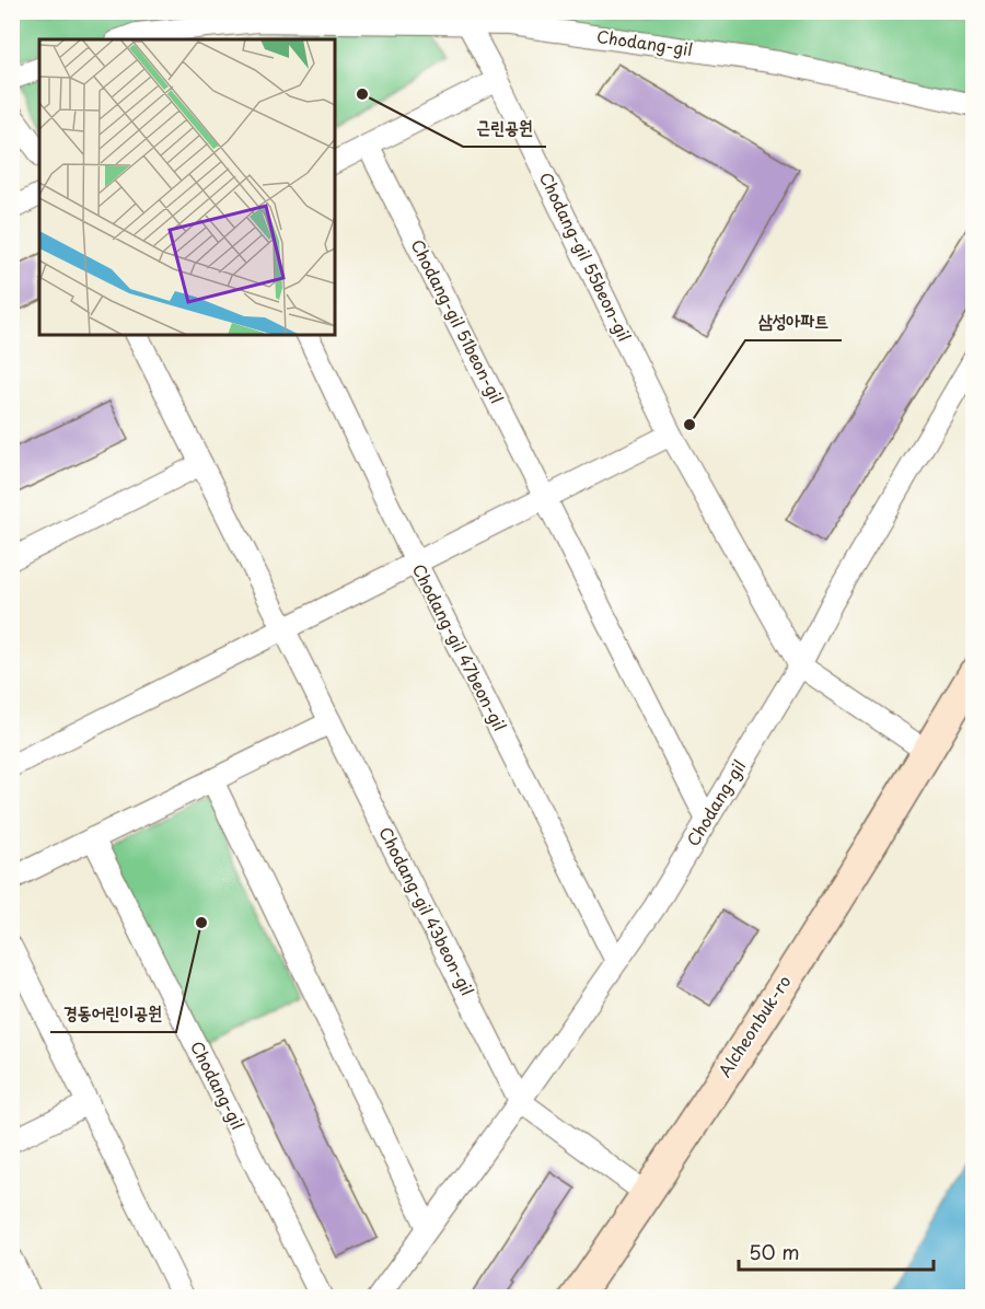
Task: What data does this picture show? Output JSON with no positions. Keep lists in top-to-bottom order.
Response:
{
  "streets": {
    "street": [
      "Chodang-gil",
      "Chodang-gil 55beon-gil",
      "Chodang-gil 51beon-gil",
      "Chodang-gil 47beon-gil",
      "Chodang-gil 43beon-gil",
      "Alcheonbuk-ro"
    ]
  },
  "crossings": [
    ["Chodang-gil", "Chodang-gil 55beon-gil"],
    ["Chodang-gil", "Chodang-gil 51beon-gil"],
    ["Chodang-gil", "Chodang-gil 47beon-gil"],
    ["Chodang-gil", "Chodang-gil 43beon-gil"]
  ],
  "places": ["근린공원", "삼성아파트", "경동어린이공원"],
  "scale_bar": "50 m"
}
